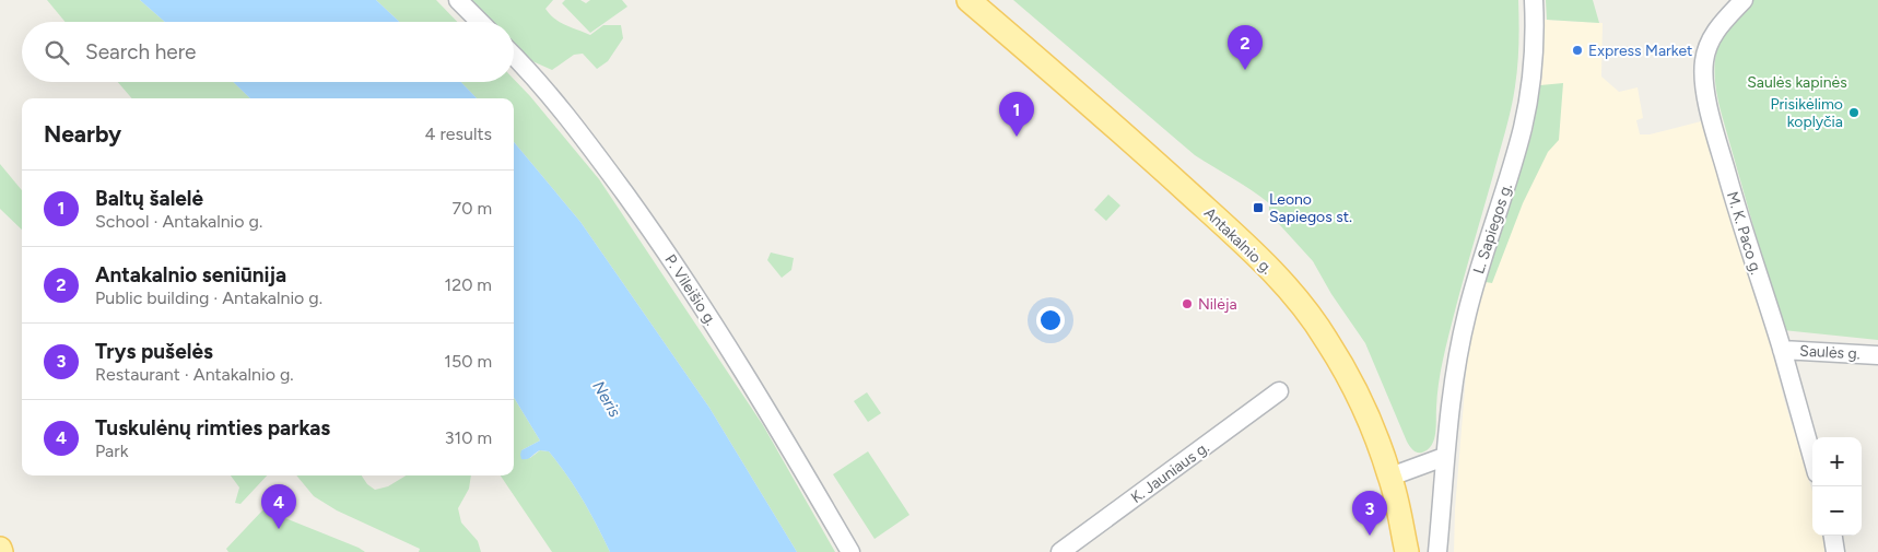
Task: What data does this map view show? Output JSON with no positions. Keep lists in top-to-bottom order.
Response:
{
  "streets": {
    "main road": ["Antakalnio g."],
    "street": [
      "L. Sapiegos g.",
      "M. K. Paco g.",
      "P. Vileišio g.",
      "Saulės g.",
      "K. Jauniaus g."
    ]
  },
  "crossings": [
    ["M. K. Paco g.", "Saulės g."]
  ],
  "water": ["Neris"],
  "parks": ["Saulės kapinės"],
  "places": {
    "other": ["Express Market", "Prisikėlimo koplyčia", "Nilėja"],
    "transit": ["Leono Sapiegos st."]
  },
  "page": {
    "search": "Search here",
    "pins": [
      "2",
      "1",
      "4",
      "3"
    ],
    "heading": ["Nearby", "4 results"],
    "list": [
      {
        "mark": "1",
        "name": "Baltų šalelė",
        "note": "School · Antakalnio g.",
        "value": "70 m"
      },
      {
        "mark": "2",
        "name": "Antakalnio seniūnija",
        "note": "Public building · Antakalnio g.",
        "value": "120 m"
      },
      {
        "mark": "3",
        "name": "Trys pušelės",
        "note": "Restaurant · Antakalnio g.",
        "value": "150 m"
      },
      {
        "mark": "4",
        "name": "Tuskulėnų rimties parkas",
        "note": "Park",
        "value": "310 m"
      }
    ],
    "map_buttons": ["+", "−"]
  }
}
